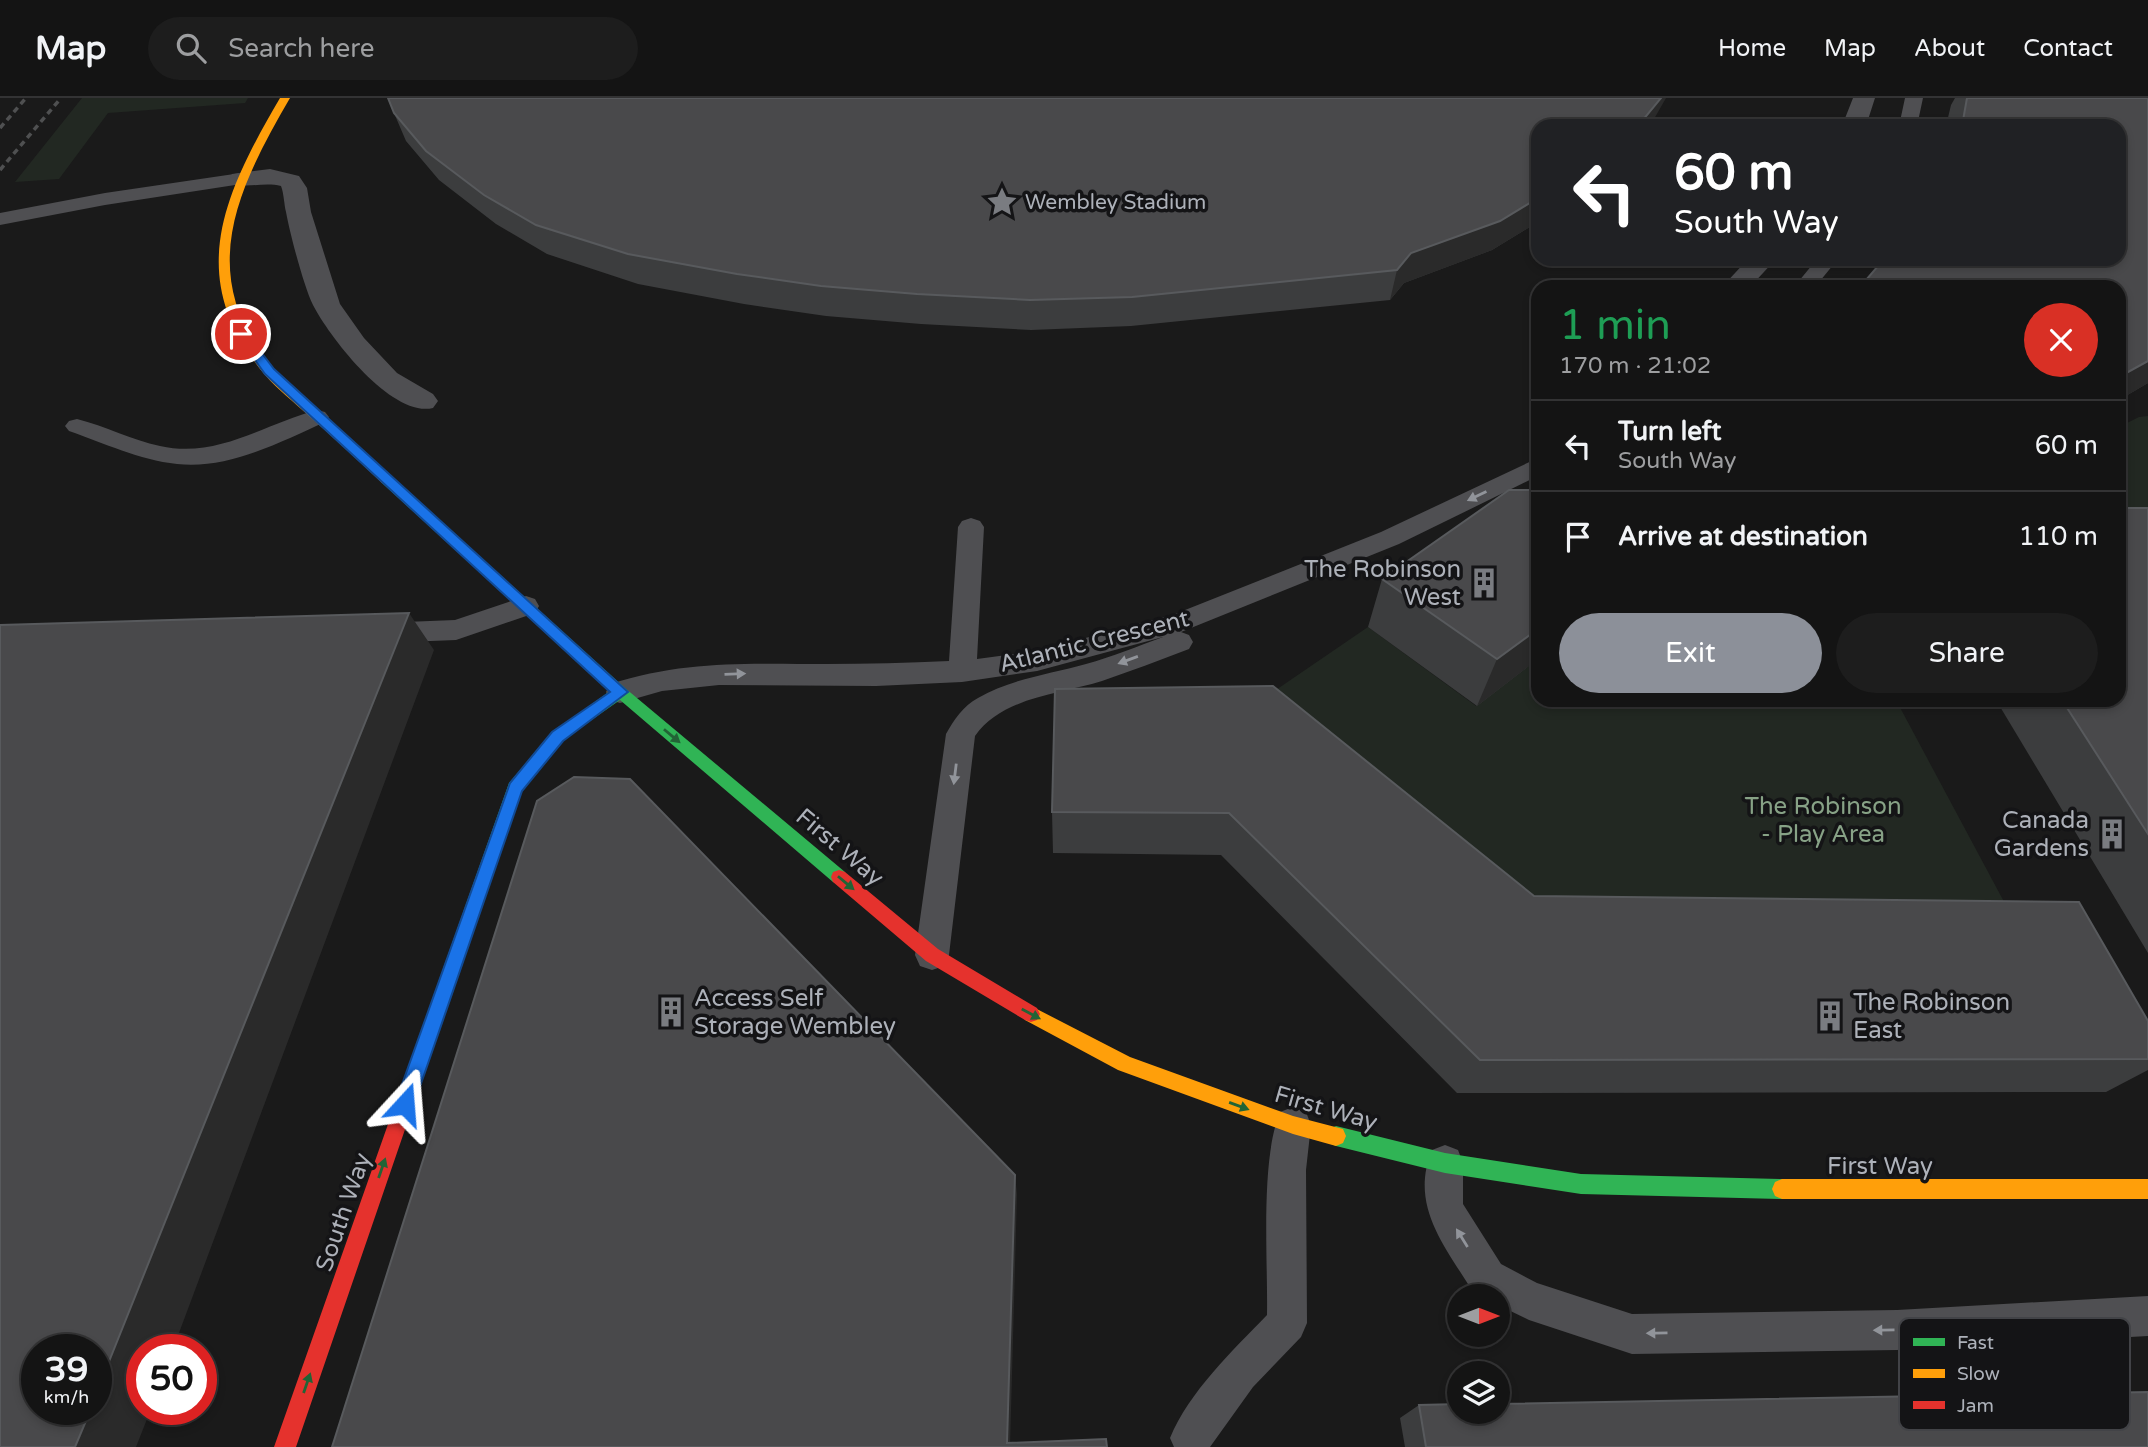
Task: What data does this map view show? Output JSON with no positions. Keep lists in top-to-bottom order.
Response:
{
  "streets": {
    "main road": ["First Way", "South Way"],
    "lane": ["Atlantic Crescent"]
  },
  "crossings": [
    ["Atlantic Crescent", "First Way"],
    ["Atlantic Crescent", "South Way"],
    ["First Way", "South Way"]
  ],
  "one_way": ["First Way", "South Way"],
  "parks": ["The Robinson - Play Area"],
  "places": {
    "place": ["Wembley Stadium"],
    "building": [
      "The Robinson West",
      "Canada Gardens",
      "Access Self Storage Wembley",
      "The Robinson East"
    ]
  },
  "legend": ["Fast", "Slow", "Jam"],
  "north": "right",
  "page": {
    "header": "Map",
    "search": "Search here",
    "nav": [
      "Home",
      "Map",
      "About",
      "Contact"
    ],
    "turn": ["60 m", "South Way"],
    "heading": ["1 min", "170 m · 21:02"],
    "list": [
      {
        "name": "Turn left",
        "note": "South Way",
        "value": "60 m"
      },
      {
        "name": "Arrive at destination",
        "value": "110 m"
      }
    ],
    "buttons": ["Exit", "Share"],
    "speed": "39 km/h",
    "limit": "50"
  }
}
